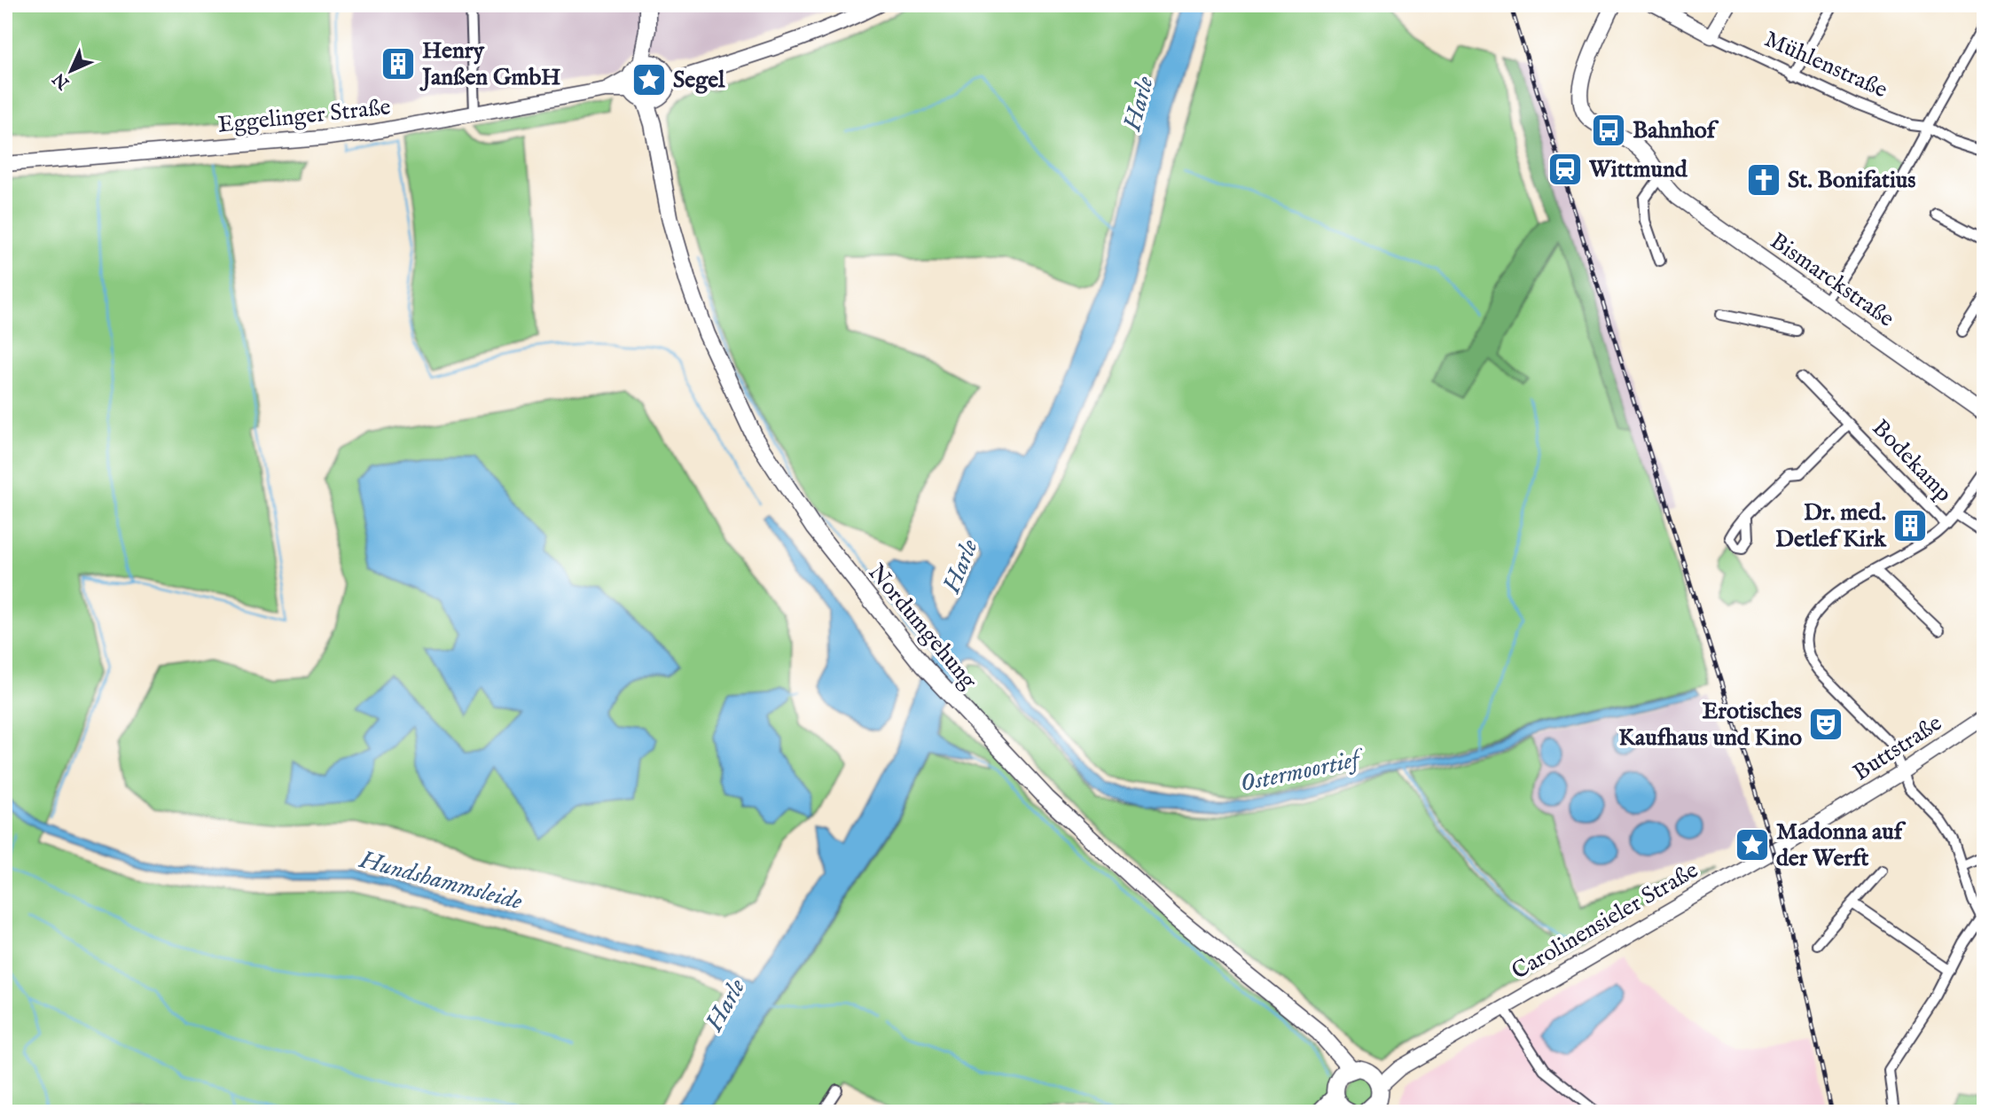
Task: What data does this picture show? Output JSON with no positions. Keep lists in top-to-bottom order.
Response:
{
  "streets": {
    "main road": ["Nordumgehung"],
    "street": [
      "Mühlenstraße",
      "Eggelinger Straße",
      "Bismarckstraße",
      "Bodekamp",
      "Buttstraße",
      "Carolinensieler Straße"
    ]
  },
  "crossings": [
    ["Buttstraße", "Carolinensieler Straße"]
  ],
  "water": ["Harle", "Ostermoortief", "Hundshammsleide"],
  "places": {
    "building": ["Henry Janßen GmbH", "Dr. med. Detlef Kirk"],
    "place": ["Segel", "Madonna auf der Werft"],
    "bus stop": ["Bahnhof"],
    "station": ["Wittmund"],
    "church": ["St. Bonifatius"],
    "theatre": ["Erotisches Kaufhaus und Kino"]
  },
  "north": "bottom left"
}
